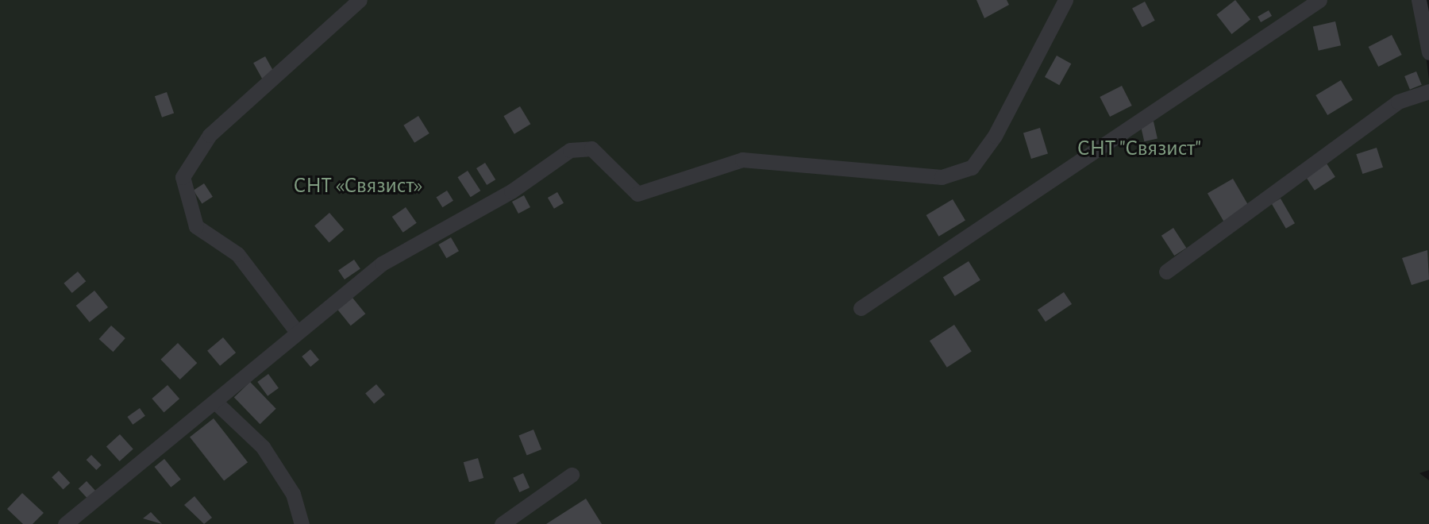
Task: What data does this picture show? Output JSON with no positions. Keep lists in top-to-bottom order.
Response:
{
  "parks": ["СНТ \"Связист\"", "СНТ «Связист»"]
}
